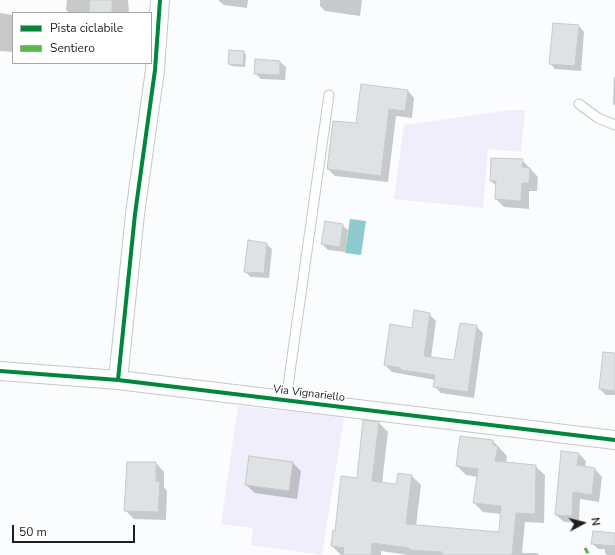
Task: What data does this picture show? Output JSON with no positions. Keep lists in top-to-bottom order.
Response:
{
  "streets": {
    "street": ["Via Vignariello"]
  },
  "legend": ["Pista ciclabile", "Sentiero"],
  "scale_bar": "50 m",
  "north": "right"
}
